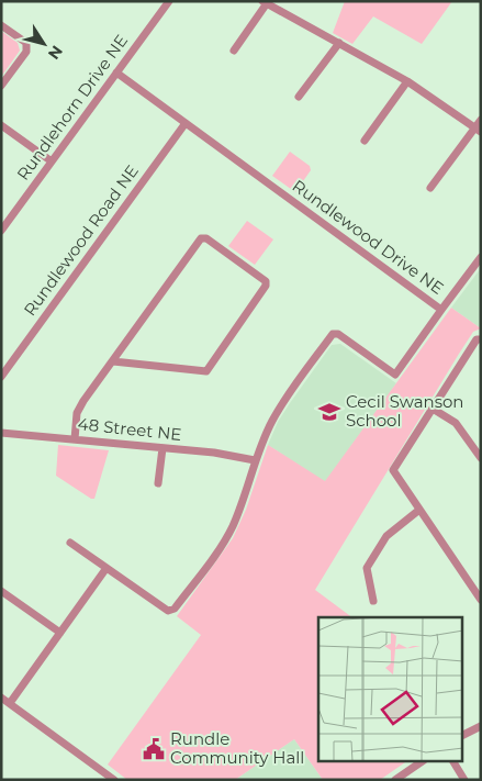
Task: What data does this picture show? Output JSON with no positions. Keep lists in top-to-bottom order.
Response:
{
  "streets": {
    "street": [
      "Rundlehorn Drive NE",
      "Rundlewood Drive NE",
      "Rundlewood Road NE",
      "48 Street NE"
    ]
  },
  "crossings": [
    ["Rundlehorn Drive NE", "Rundlewood Drive NE"],
    ["Rundlewood Drive NE", "Rundlewood Road NE"],
    ["Rundlewood Drive NE", "48 Street NE"]
  ],
  "places": {
    "school or university": ["Cecil Swanson School"],
    "public building": ["Rundle Community Hall"]
  },
  "north": "bottom right"
}
